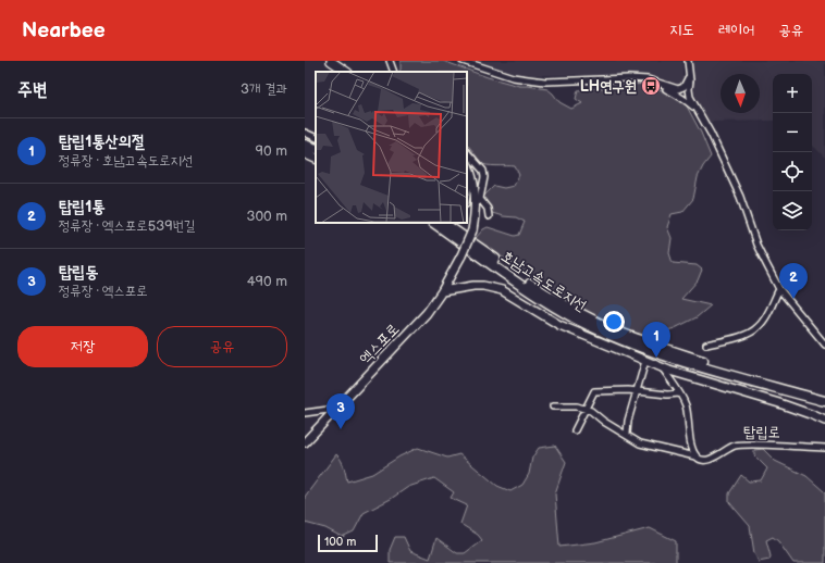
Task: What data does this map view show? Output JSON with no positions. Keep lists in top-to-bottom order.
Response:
{
  "streets": {
    "highway": ["호남고속도로지선"],
    "main road": ["엑스포로", "탑립로"]
  },
  "crossings": [
    ["엑스포로", "탑립로"]
  ],
  "places": {
    "bus stop": ["LH연구원"]
  },
  "scale_bar": "100 m",
  "north": "bottom",
  "page": {
    "header": "Nearbee",
    "nav": ["지도", "레이어", "공유"],
    "heading": ["주변", "3개 결과"],
    "map_buttons": ["+", "−"],
    "list": [
      {
        "mark": "1",
        "name": "탑립1통산의절",
        "note": "정류장 · 호남고속도로지선",
        "value": "90 m"
      },
      {
        "mark": "2",
        "name": "탑립1통",
        "note": "정류장 · 엑스포로539번길",
        "value": "300 m"
      },
      {
        "mark": "3",
        "name": "탑립동",
        "note": "정류장 · 엑스포로",
        "value": "490 m"
      }
    ],
    "pins": ["2", "1", "3"],
    "buttons": ["저장", "공유"],
    "scale": "100 m"
  }
}
